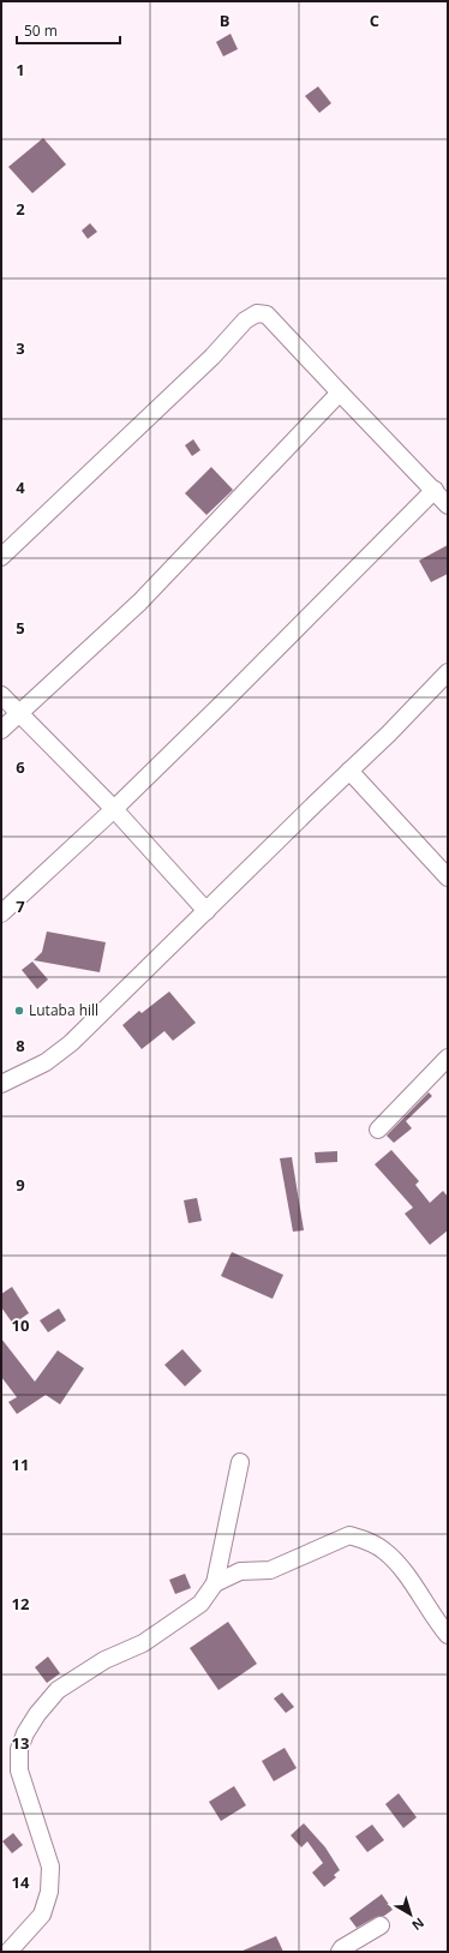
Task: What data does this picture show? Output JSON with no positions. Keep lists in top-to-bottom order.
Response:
{
  "places": ["Lutaba hill"],
  "scale_bar": "50 m",
  "north": "bottom right",
  "grid": {
    "columns": ["B", "C"],
    "rows": [
      "1",
      "2",
      "3",
      "4",
      "5",
      "6",
      "7",
      "8",
      "9",
      "10",
      "11",
      "12",
      "13",
      "14"
    ]
  }
}
